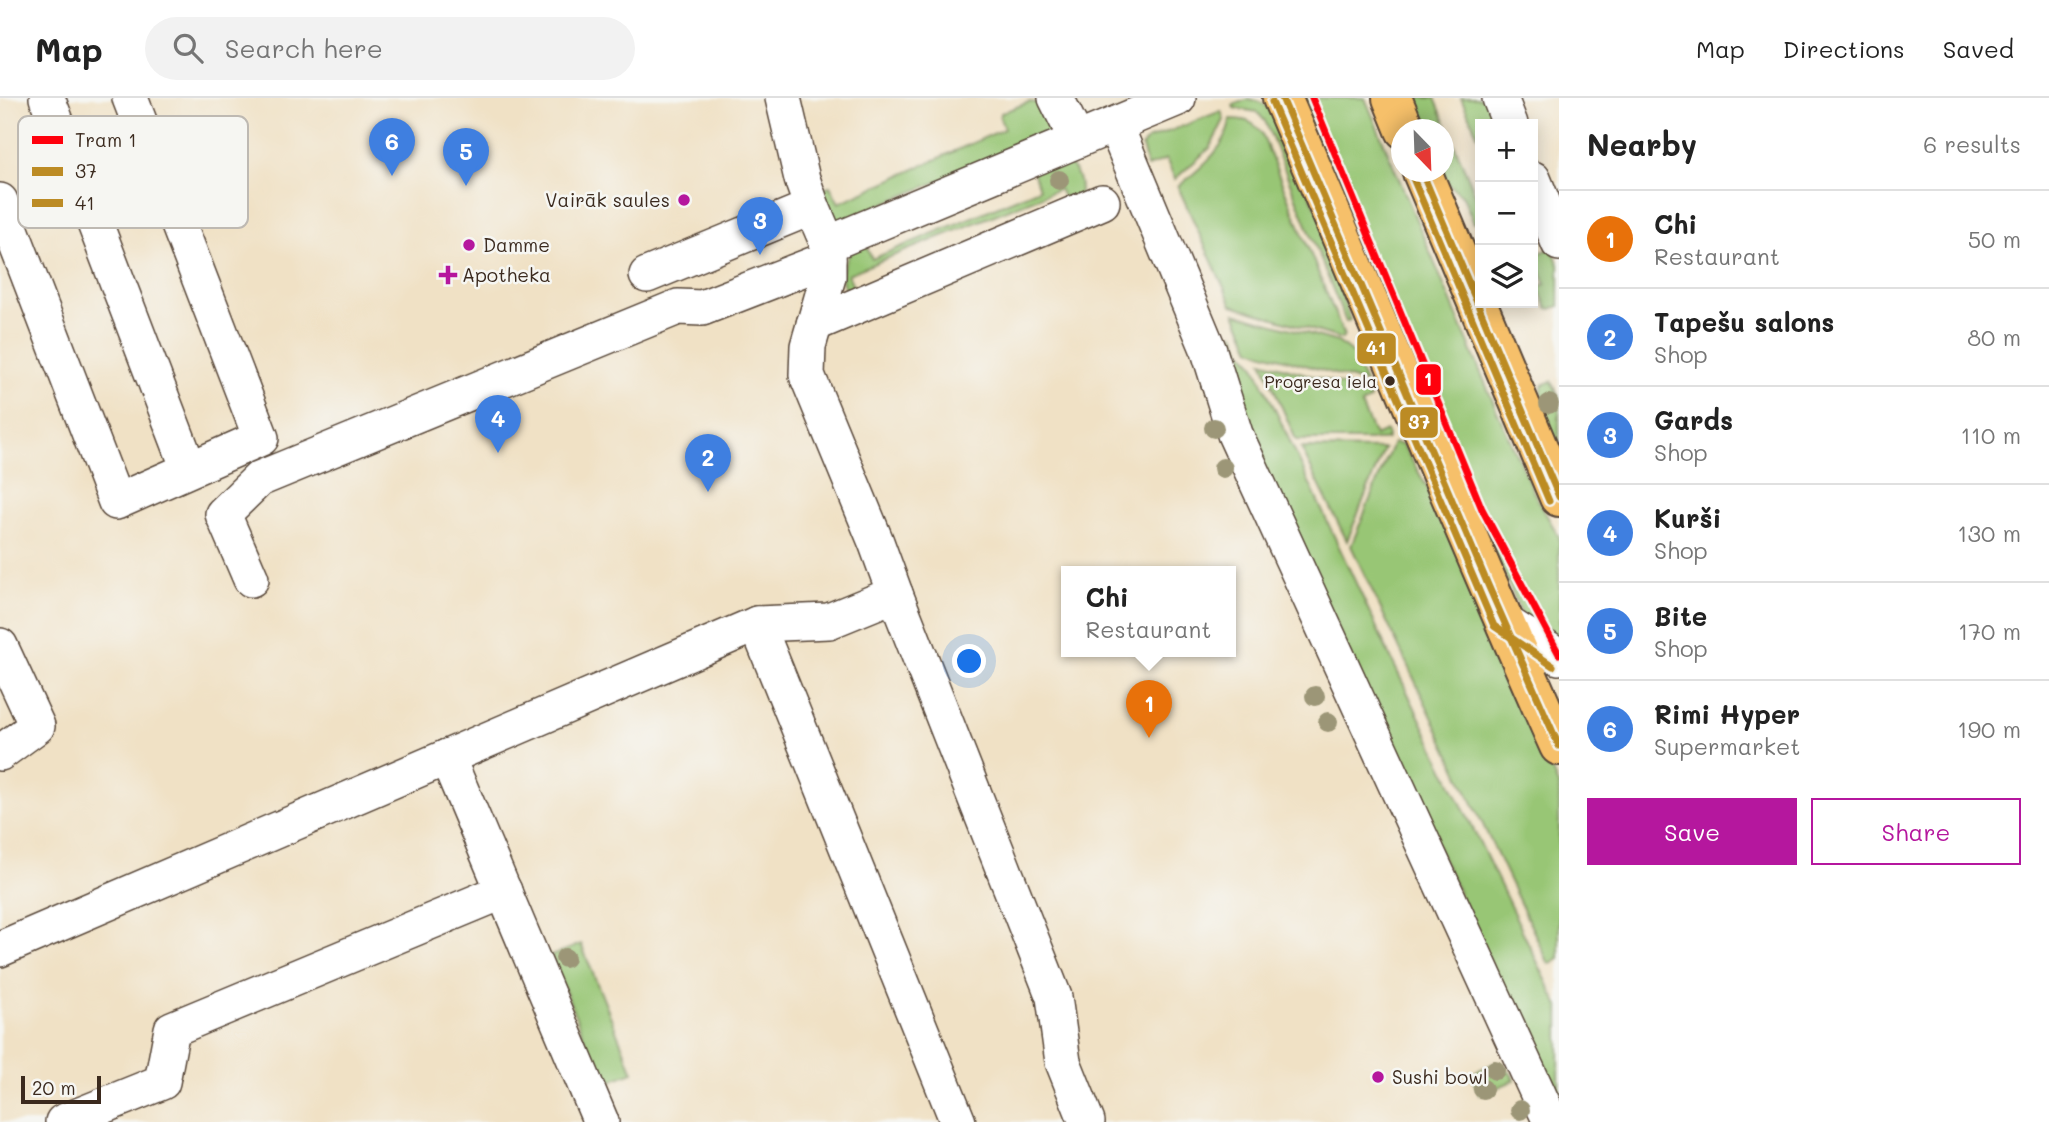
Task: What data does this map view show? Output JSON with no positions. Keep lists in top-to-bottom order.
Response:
{
  "places": {
    "other": [
      "Vairāk saules",
      "Damme",
      "Progresa iela",
      "Sushi bowl"
    ],
    "health": ["Apotheka"]
  },
  "lines": ["tram line 1", "transit line 37", "transit line 41"],
  "legend": ["Tram 1", "37", "41"],
  "scale_bar": "20 m",
  "north": "bottom right",
  "page": {
    "header": "Map",
    "search": "Search here",
    "nav": ["Map", "Directions", "Saved"],
    "heading": ["Nearby", "6 results"],
    "pins": [
      "6",
      "5",
      "3",
      "4",
      "2",
      "1"
    ],
    "map_buttons": ["+", "−"],
    "list": [
      {
        "mark": "1",
        "name": "Chi",
        "note": "Restaurant",
        "value": "50 m"
      },
      {
        "mark": "2",
        "name": "Tapešu salons",
        "note": "Shop",
        "value": "80 m"
      },
      {
        "mark": "3",
        "name": "Gards",
        "note": "Shop",
        "value": "110 m"
      },
      {
        "mark": "4",
        "name": "Kurši",
        "note": "Shop",
        "value": "130 m"
      },
      {
        "mark": "5",
        "name": "Bite",
        "note": "Shop",
        "value": "170 m"
      },
      {
        "mark": "6",
        "name": "Rimi Hyper",
        "note": "Supermarket",
        "value": "190 m"
      }
    ],
    "popup": ["Chi", "Restaurant"],
    "buttons": ["Save", "Share"],
    "scale": "20 m"
  }
}
